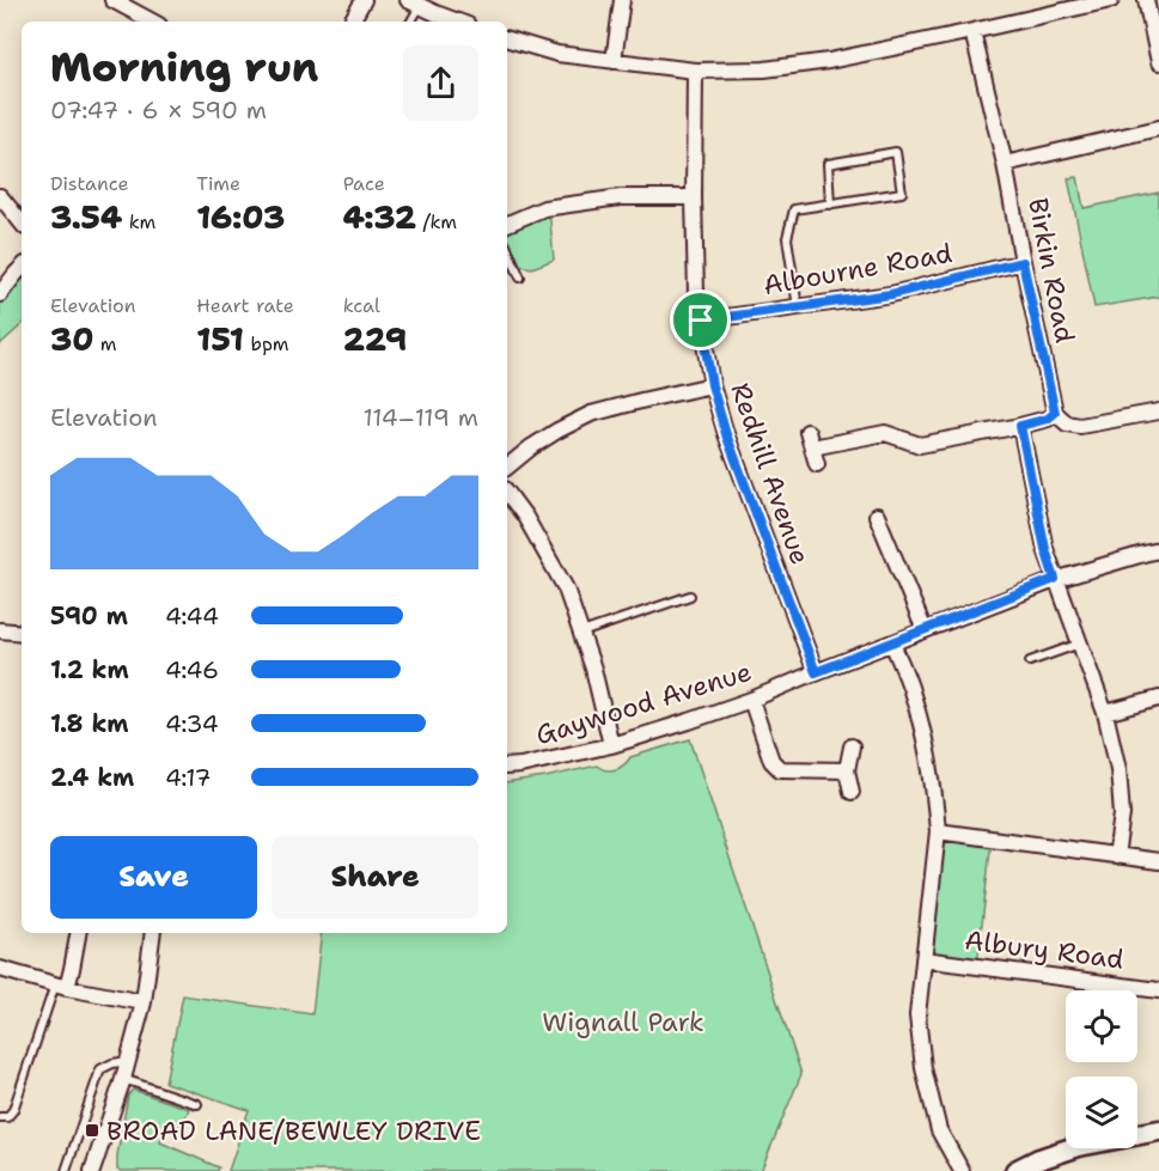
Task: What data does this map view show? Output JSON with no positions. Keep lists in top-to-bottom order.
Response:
{
  "streets": {
    "street": [
      "Albourne Road",
      "Birkin Road",
      "Redhill Avenue",
      "Gaywood Avenue",
      "Albury Road"
    ]
  },
  "crossings": [
    ["Albourne Road", "Birkin Road"],
    ["Albourne Road", "Redhill Avenue"],
    ["Redhill Avenue", "Gaywood Avenue"]
  ],
  "parks": ["Wignall Park"],
  "places": {
    "transit": ["BROAD LANE/BEWLEY DRIVE"]
  },
  "page": {
    "heading": ["Morning run", "07:47 · 6 × 590 m"],
    "stats": [
      ["Distance", "3.54 km"],
      ["Time", "16:03"],
      ["Pace", "4:32 /km"],
      ["Elevation", "30 m"],
      ["Heart rate", "151 bpm"],
      ["kcal", "229"]
    ],
    "chart": ["Elevation", "114–119 m"],
    "list": [
      {
        "name": "590 m",
        "note": "4:44"
      },
      {
        "name": "1.2 km",
        "note": "4:46"
      },
      {
        "name": "1.8 km",
        "note": "4:34"
      },
      {
        "name": "2.4 km",
        "note": "4:17"
      }
    ],
    "buttons": ["Save", "Share"]
  }
}
